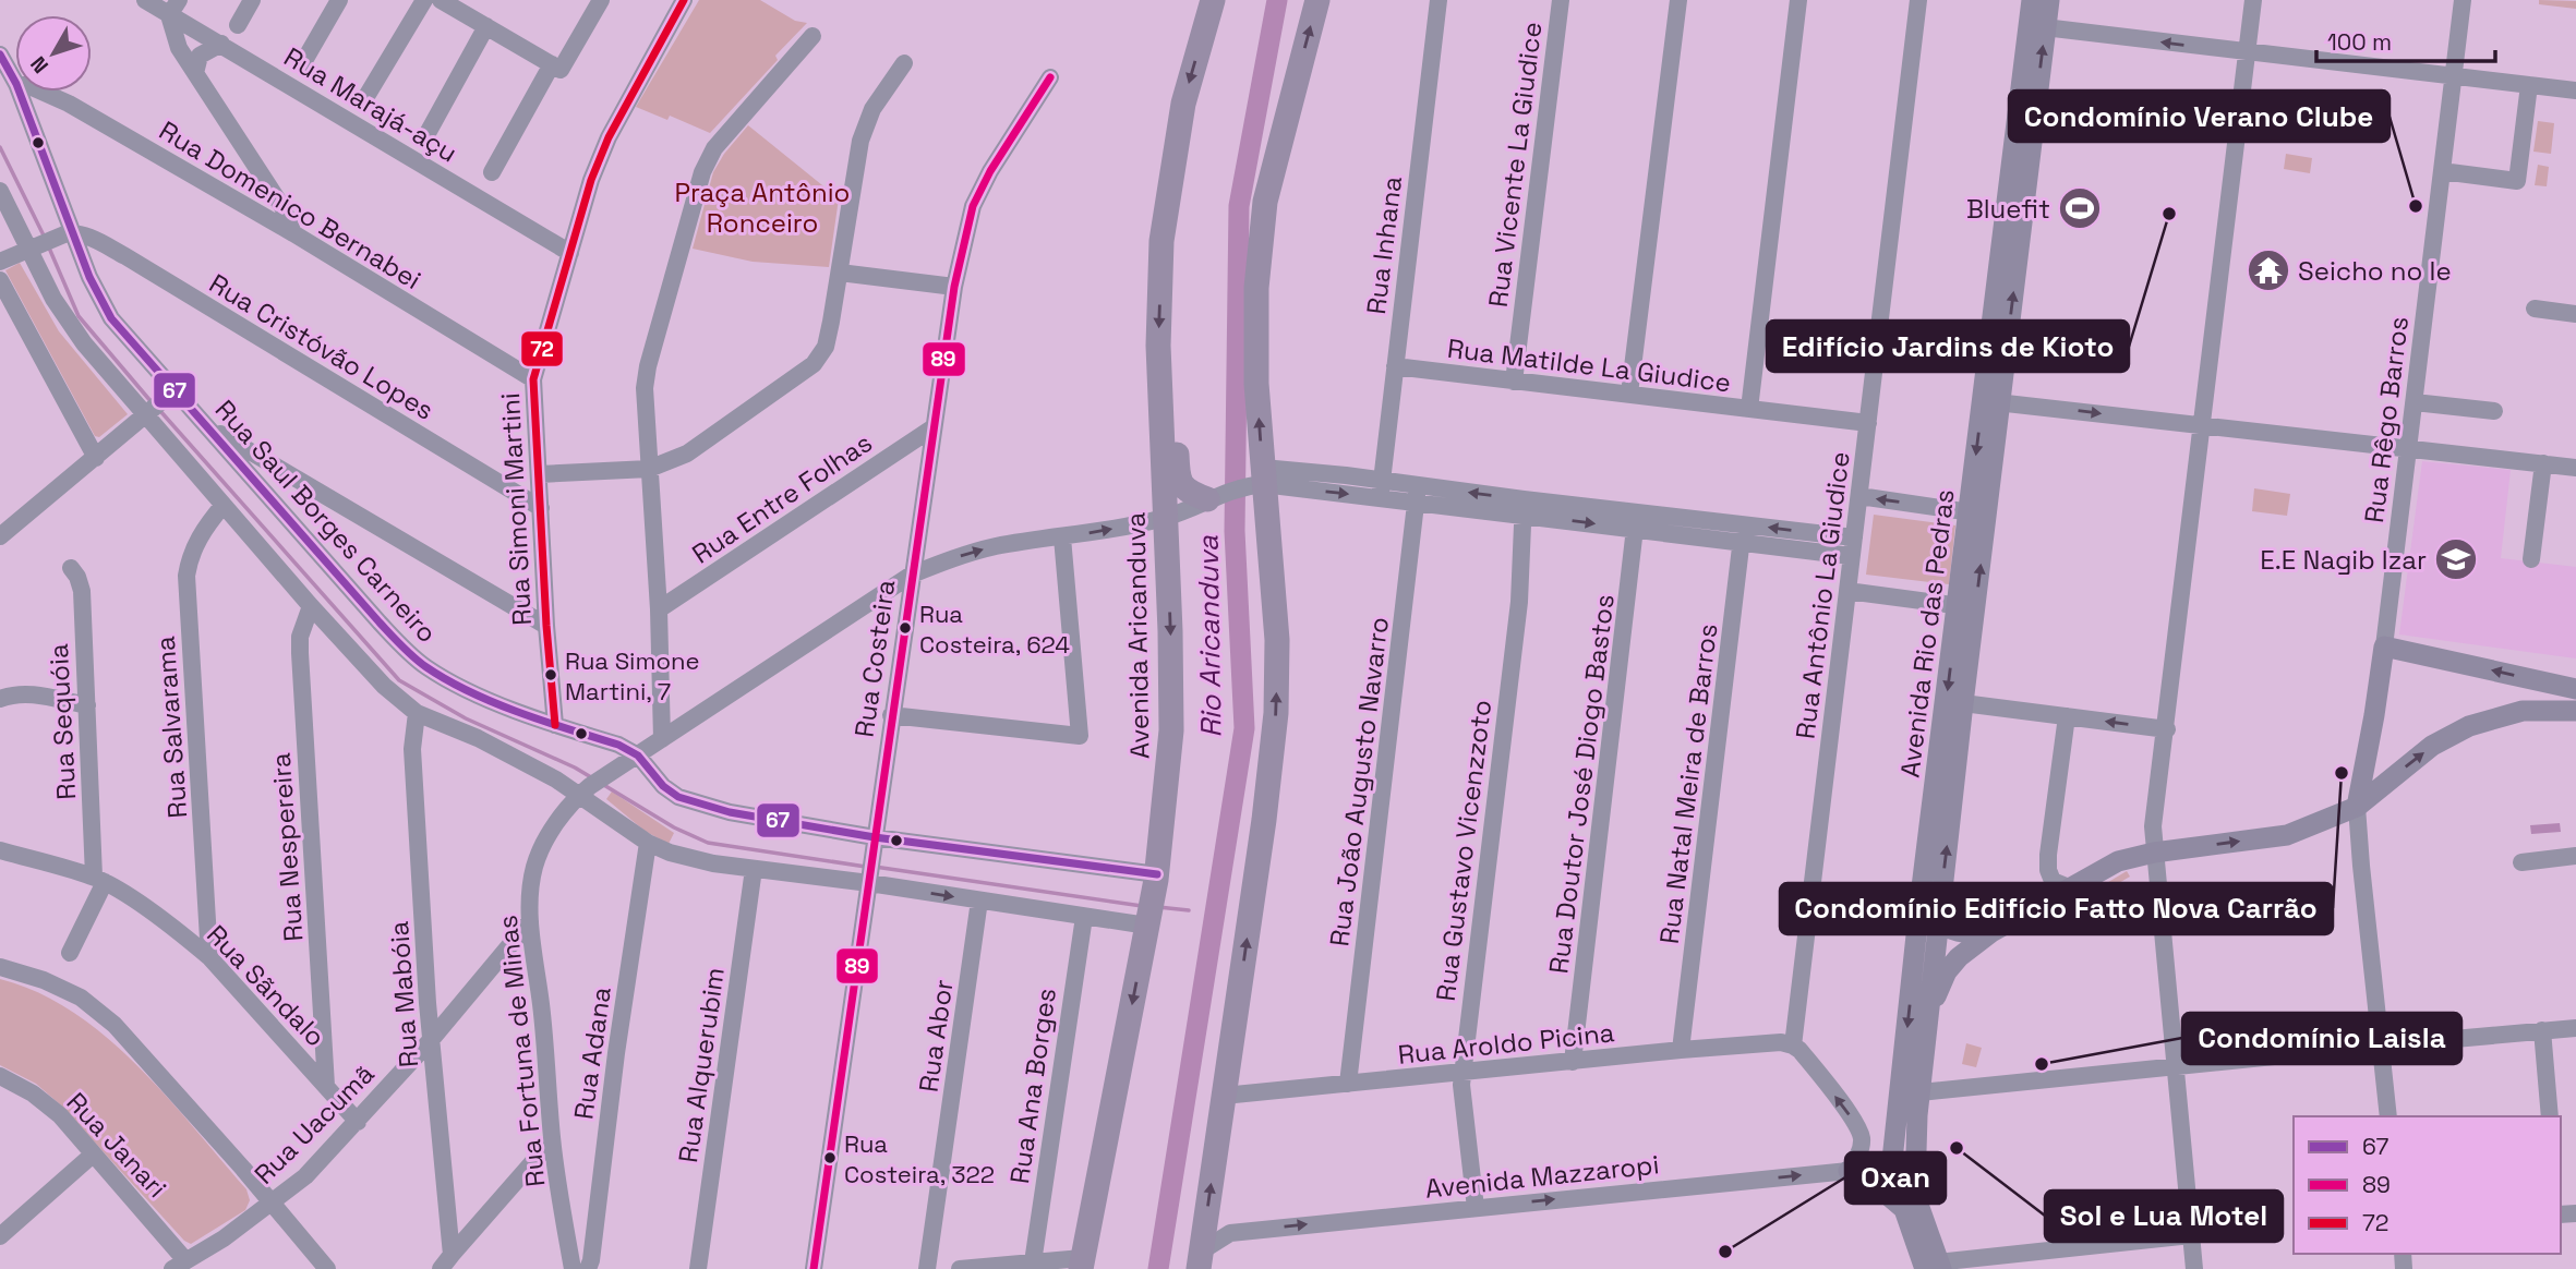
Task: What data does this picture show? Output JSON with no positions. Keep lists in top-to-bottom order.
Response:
{
  "streets": {
    "highway": ["Avenida Aricanduva"],
    "main road": ["Rua Rêgo Barros", "Avenida Rio das Pedras"],
    "street": [
      "Rua Marajá-açu",
      "Rua Vicente La Giudice",
      "Rua Domenico Bernabei",
      "Rua Inhana",
      "Rua Cristóvão Lopes",
      "Rua Matilde La Giudice",
      "Rua Entre Folhas",
      "Rua Simoni Martini",
      "Rua Saul Borges Carneiro",
      "Rua Antônio La Giudice",
      "Rua Costeira",
      "Rua Sequóia",
      "Rua Salvarama",
      "Rua João Augusto Navarro",
      "Rua Doutor José Diogo Bastos",
      "Rua Natal Meira de Barros",
      "Rua Nespereira",
      "Rua Gustavo Vicenzzoto",
      "Rua Sãndalo",
      "Rua Mabóia",
      "Rua Abor",
      "Rua Aroldo Picina",
      "Rua Fortuna de Minas",
      "Rua Adana",
      "Rua Alquerubim",
      "Rua Ana Borges",
      "Rua Uacumã",
      "Rua Janari",
      "Avenida Mazzaropi"
    ]
  },
  "crossings": [
    ["Rua Marajá-açu", "Rua Simoni Martini"],
    ["Rua Vicente La Giudice", "Rua Matilde La Giudice"],
    ["Rua Domenico Bernabei", "Rua Simoni Martini"],
    ["Rua Inhana", "Rua Matilde La Giudice"],
    ["Rua Cristóvão Lopes", "Rua Simoni Martini"],
    ["Rua Cristóvão Lopes", "Rua Saul Borges Carneiro"],
    ["Rua Matilde La Giudice", "Rua Antônio La Giudice"],
    ["Rua Entre Folhas", "Rua Costeira"],
    ["Rua Simoni Martini", "Rua Saul Borges Carneiro"],
    ["Rua Saul Borges Carneiro", "Avenida Aricanduva"],
    ["Rua Saul Borges Carneiro", "Rua Costeira"],
    ["Rua Saul Borges Carneiro", "Rua Fortuna de Minas"],
    ["Rua Antônio La Giudice", "Rua Aroldo Picina"],
    ["Avenida Rio das Pedras", "Avenida Mazzaropi"],
    ["Avenida Aricanduva", "Rua Fortuna de Minas"],
    ["Rua Costeira", "Rua Fortuna de Minas"],
    ["Rua Sequóia", "Rua Sãndalo"],
    ["Rua Salvarama", "Rua Sãndalo"],
    ["Rua João Augusto Navarro", "Rua Aroldo Picina"],
    ["Rua Doutor José Diogo Bastos", "Rua Aroldo Picina"],
    ["Rua Natal Meira de Barros", "Rua Aroldo Picina"],
    ["Rua Nespereira", "Rua Sãndalo"],
    ["Rua Gustavo Vicenzzoto", "Rua Aroldo Picina"],
    ["Rua Gustavo Vicenzzoto", "Avenida Mazzaropi"],
    ["Rua Sãndalo", "Rua Uacumã"],
    ["Rua Mabóia", "Rua Uacumã"],
    ["Rua Fortuna de Minas", "Rua Uacumã"],
    ["Rua Uacumã", "Rua Janari"]
  ],
  "one_way": ["Avenida Mazzaropi"],
  "water": ["Rio Aricanduva"],
  "parks": ["Praça Antônio Ronceiro"],
  "places": {
    "other": [
      "Condomínio Verano Clube",
      "Edifício Jardins de Kioto",
      "Rua Costeira, 624",
      "Rua Simone Martini, 7",
      "Condomínio Edifício Fatto Nova Carrão",
      "Condomínio Laisla",
      "Sol e Lua Motel",
      "Rua Costeira, 322",
      "Oxan"
    ],
    "sports": ["Bluefit"],
    "temple": ["Seicho no Ie"],
    "school or university": ["E.E Nagib Izar"]
  },
  "lines": ["transit line 72", "transit line 67", "transit line 89"],
  "legend": ["67", "89", "72"],
  "scale_bar": "100 m",
  "north": "bottom left"
}
